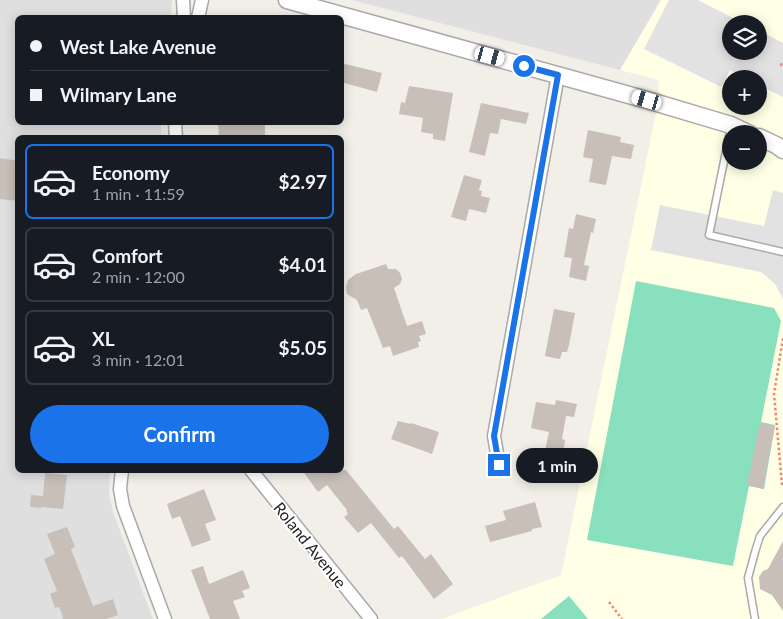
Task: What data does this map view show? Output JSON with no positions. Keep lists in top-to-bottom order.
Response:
{
  "streets": {
    "street": ["Roland Avenue"]
  },
  "page": {
    "map_buttons": ["+", "−"],
    "banner": ["West Lake Avenue", "Wilmary Lane"],
    "list": [
      {
        "name": "Economy",
        "note": "1 min · 11:59",
        "value": "$2.97"
      },
      {
        "name": "Comfort",
        "note": "2 min · 12:00",
        "value": "$4.01"
      },
      {
        "name": "XL",
        "note": "3 min · 12:01",
        "value": "$5.05"
      }
    ],
    "buttons": "Confirm",
    "bubble": "1 min"
  }
}
